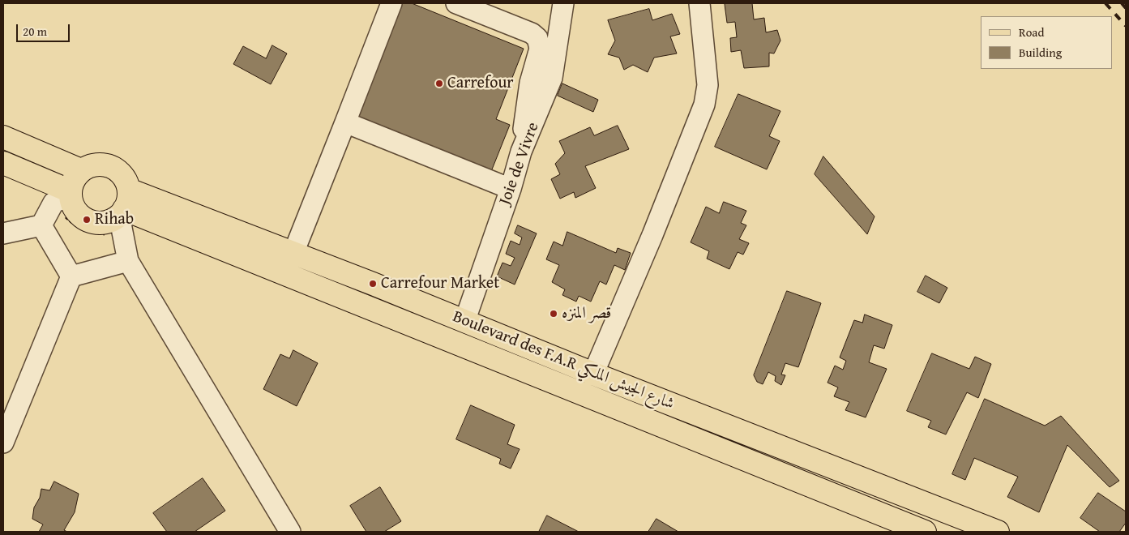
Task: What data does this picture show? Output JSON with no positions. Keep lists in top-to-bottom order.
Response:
{
  "streets": {
    "main road": ["Boulevard des F.A.R شارع الجيش الملكي"],
    "street": ["Joie de Vivre"]
  },
  "crossings": [
    ["Joie de Vivre", "Boulevard des F.A.R شارع الجيش الملكي"]
  ],
  "places": [
    "Carrefour",
    "Rihab",
    "Carrefour Market",
    "قصر المنزه"
  ],
  "legend": ["Road", "Building"],
  "scale_bar": "20 m"
}
